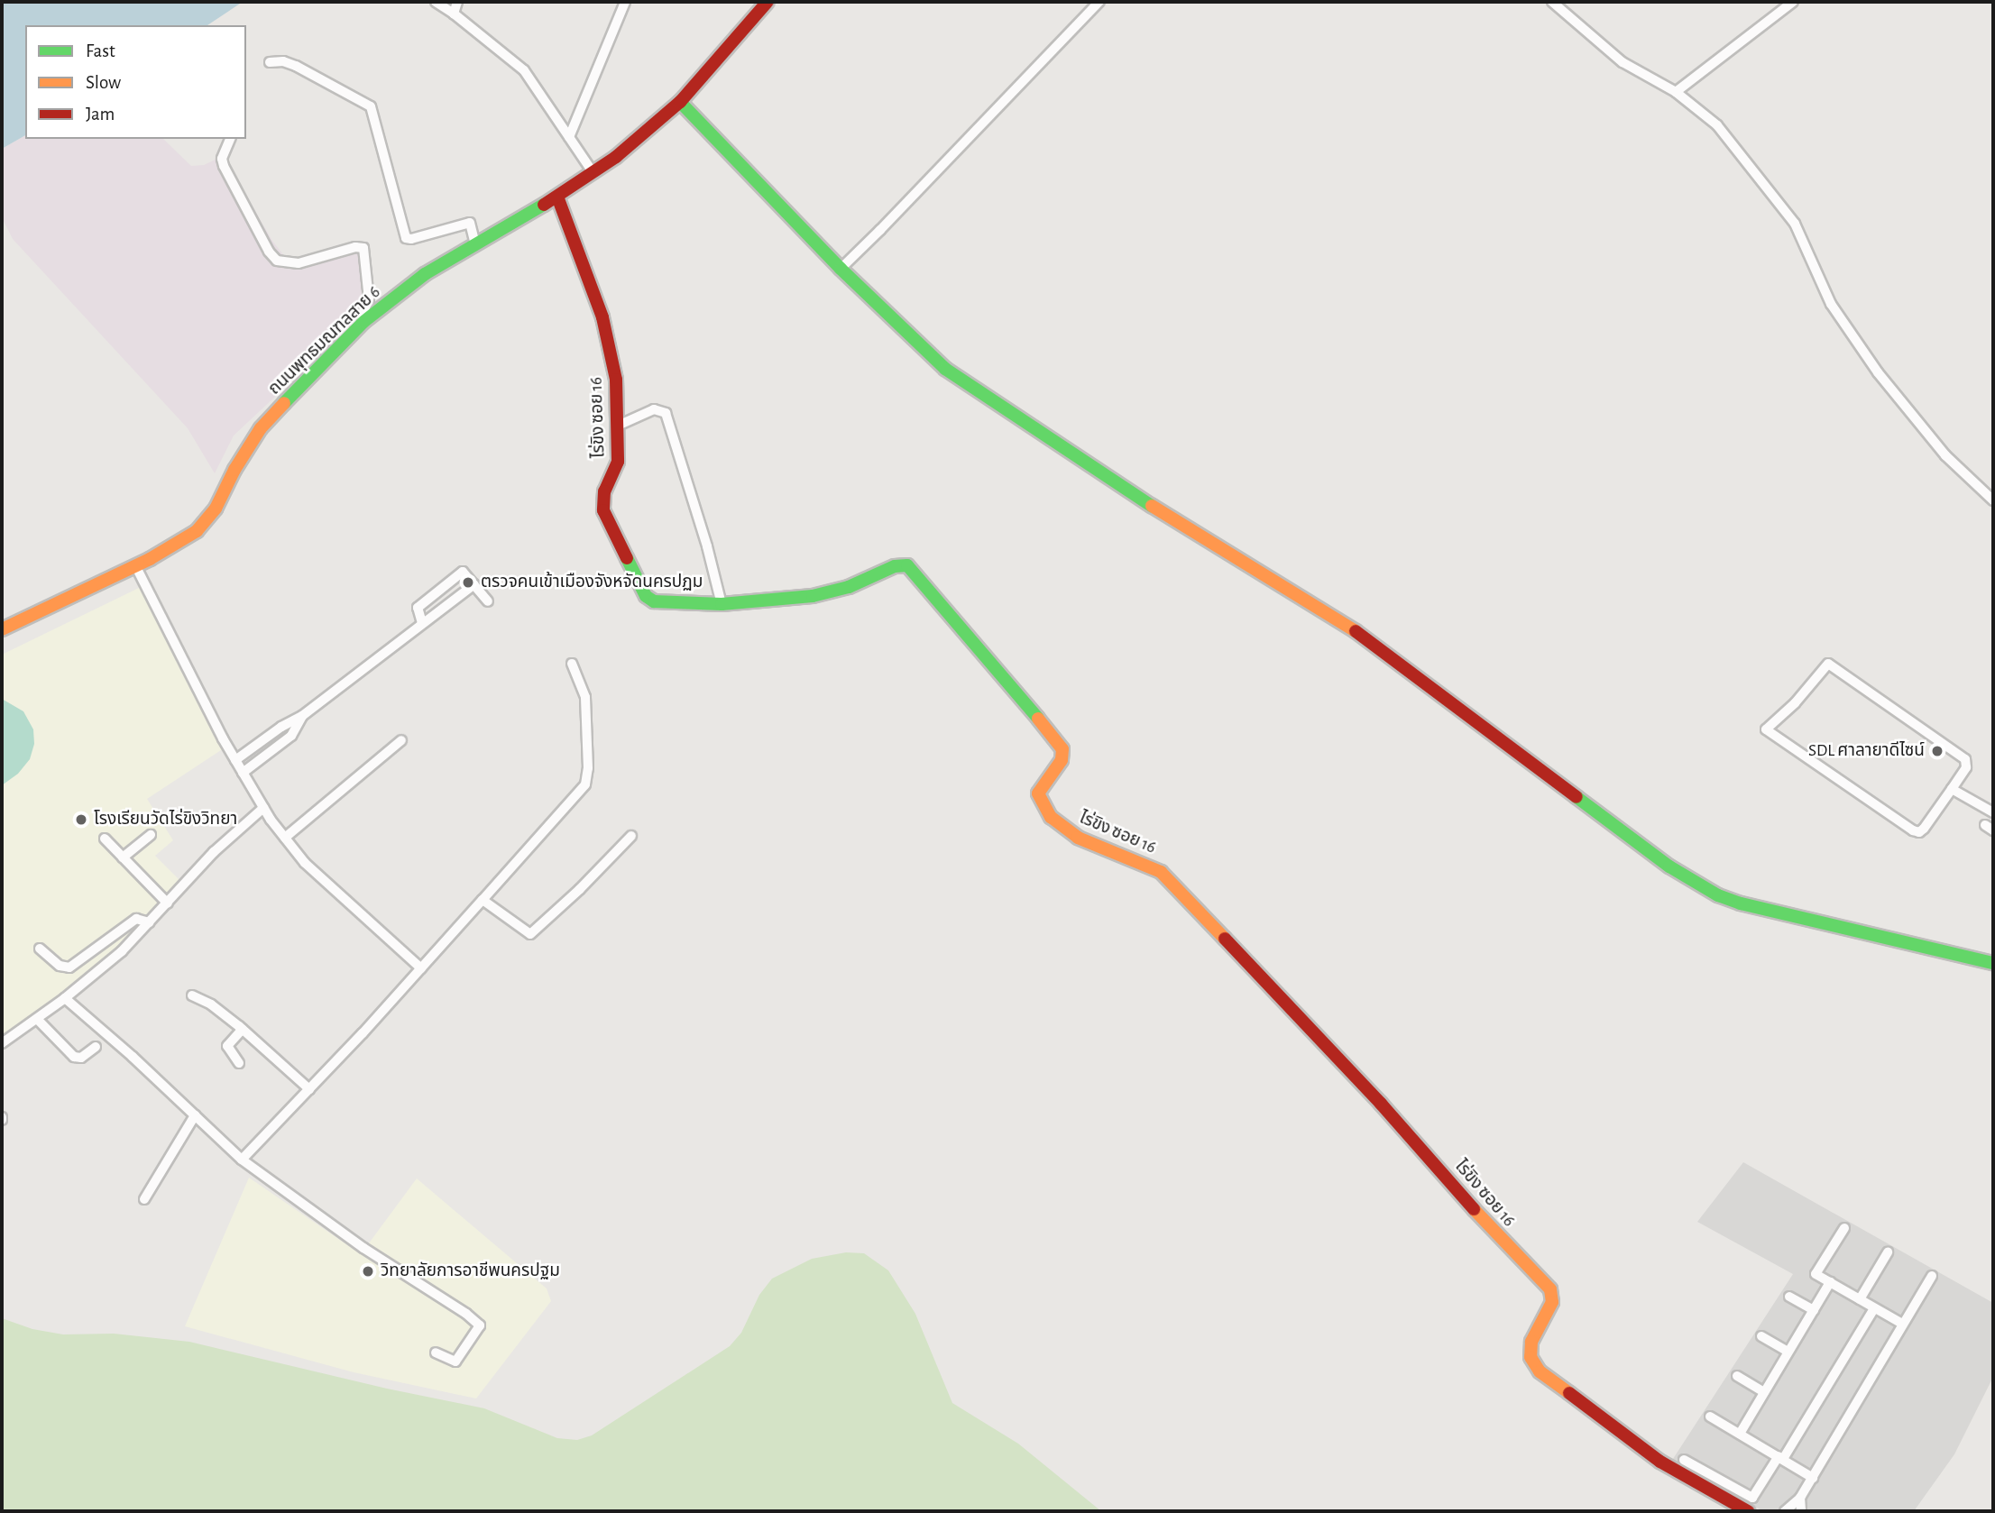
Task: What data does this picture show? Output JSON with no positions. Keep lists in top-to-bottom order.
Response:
{
  "streets": {
    "street": ["ถนนพุทธมณฑลสาย 6", "ไร่ขิง ซอย 16"]
  },
  "crossings": [
    ["ถนนพุทธมณฑลสาย 6", "ไร่ขิง ซอย 16"]
  ],
  "places": [
    "ตรวจคนเข้าเมืองจังหจัดนครปฏม",
    "SDL ศาลายาดีไซน์",
    "โรงเรียนวัดไร่ขิงวิทยา",
    "วิทยาลัยการอาชีพนครปฐม"
  ],
  "legend": ["Fast", "Slow", "Jam"]
}
